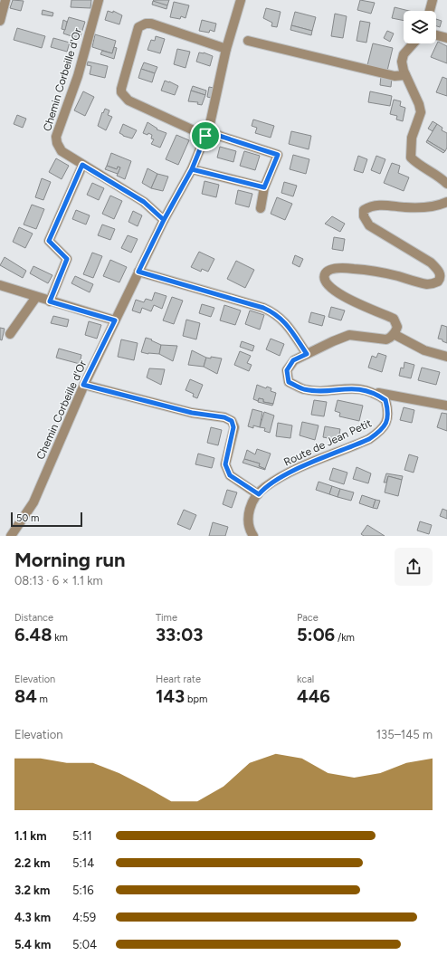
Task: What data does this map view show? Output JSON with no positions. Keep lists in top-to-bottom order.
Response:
{
  "streets": {
    "street": ["Chemin Corbeille d'Or", "Route de Jean Petit"]
  },
  "scale_bar": "50 m",
  "page": {
    "scale": "50 m",
    "heading": ["Morning run", "08:13 · 6 × 1.1 km"],
    "stats": [
      ["Distance", "6.48 km"],
      ["Time", "33:03"],
      ["Pace", "5:06 /km"],
      ["Elevation", "84 m"],
      ["Heart rate", "143 bpm"],
      ["kcal", "446"]
    ],
    "chart": ["Elevation", "135–145 m"],
    "list": [
      {
        "name": "1.1 km",
        "note": "5:11"
      },
      {
        "name": "2.2 km",
        "note": "5:14"
      },
      {
        "name": "3.2 km",
        "note": "5:16"
      },
      {
        "name": "4.3 km",
        "note": "4:59"
      },
      {
        "name": "5.4 km",
        "note": "5:04"
      }
    ]
  }
}
